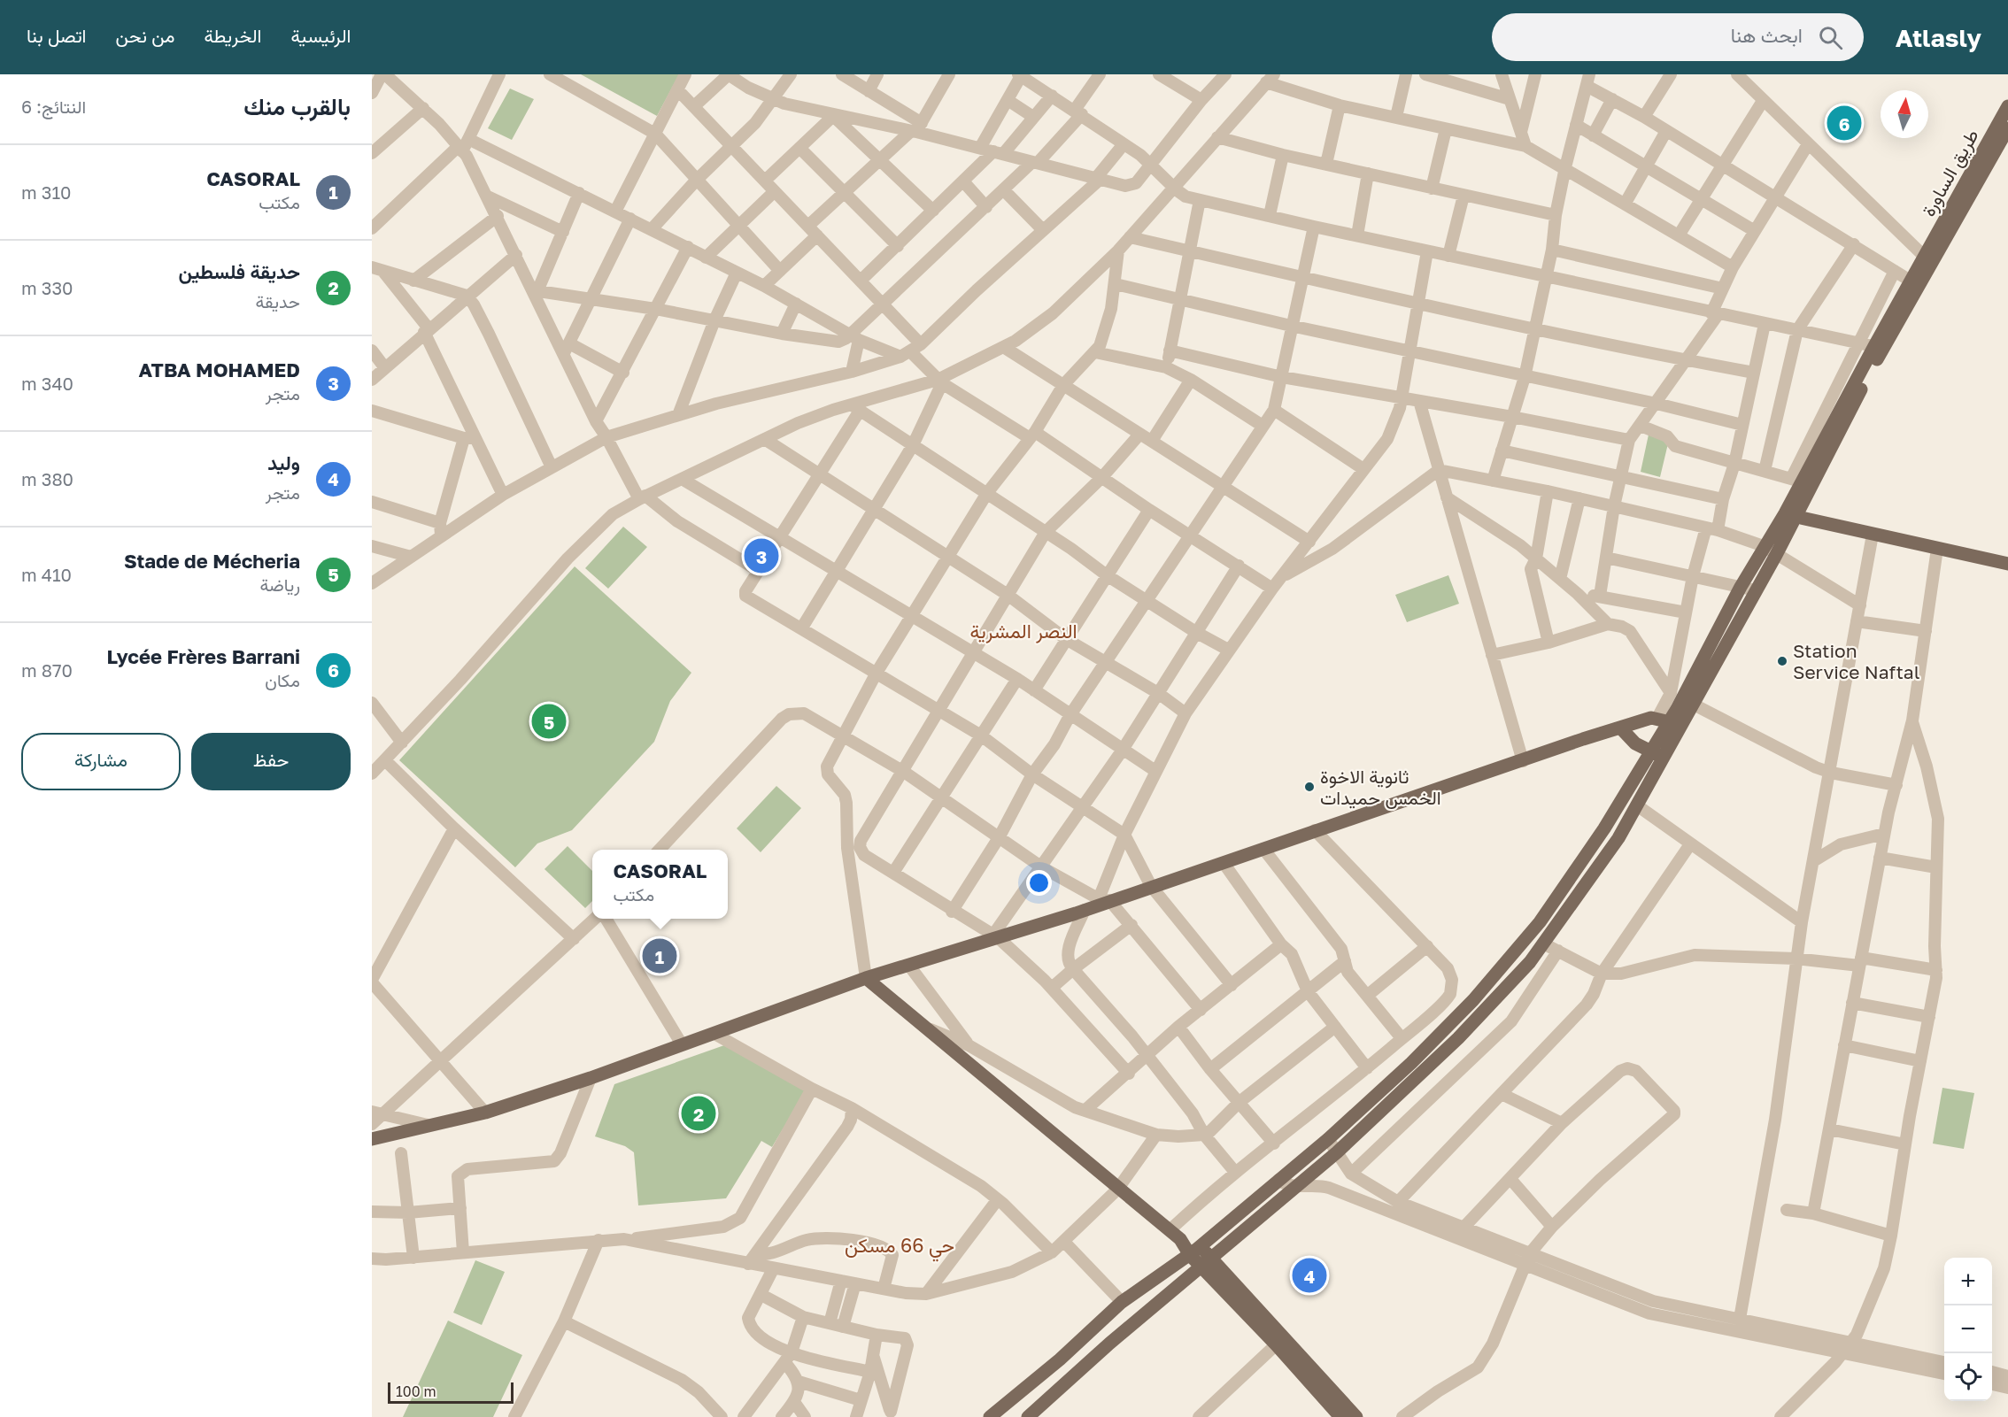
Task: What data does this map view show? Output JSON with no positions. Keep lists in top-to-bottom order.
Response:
{
  "streets": {
    "main road": ["طريق الساورة"]
  },
  "districts": ["النصر المشرية", "حي 66 مسكن"],
  "places": ["Station Service Naftal", "ثانوية الاخوة الخمس حميدات"],
  "scale_bar": "100 m",
  "north": "top",
  "page": {
    "header": "Atlasly",
    "search": "ابحث هنا",
    "nav": [
      "الرئيسية",
      "الخريطة",
      "من نحن",
      "اتصل بنا"
    ],
    "heading": ["بالقرب منك", "النتائج: 6"],
    "pins": [
      "6",
      "3",
      "5",
      "1",
      "2",
      "4"
    ],
    "list": [
      {
        "mark": "1",
        "name": "CASORAL",
        "note": "مكتب",
        "value": "310 m"
      },
      {
        "mark": "2",
        "name": "حديقة فلسطين",
        "note": "حديقة",
        "value": "330 m"
      },
      {
        "mark": "3",
        "name": "ATBA MOHAMED",
        "note": "متجر",
        "value": "340 m"
      },
      {
        "mark": "4",
        "name": "وليد",
        "note": "متجر",
        "value": "380 m"
      },
      {
        "mark": "5",
        "name": "Stade de Mécheria",
        "note": "رياضة",
        "value": "410 m"
      },
      {
        "mark": "6",
        "name": "Lycée Frères Barrani",
        "note": "مكان",
        "value": "870 m"
      }
    ],
    "buttons": ["حفظ", "مشاركة"],
    "popup": ["CASORAL", "مكتب"],
    "map_buttons": ["+", "−"],
    "scale": "100 m"
  }
}
